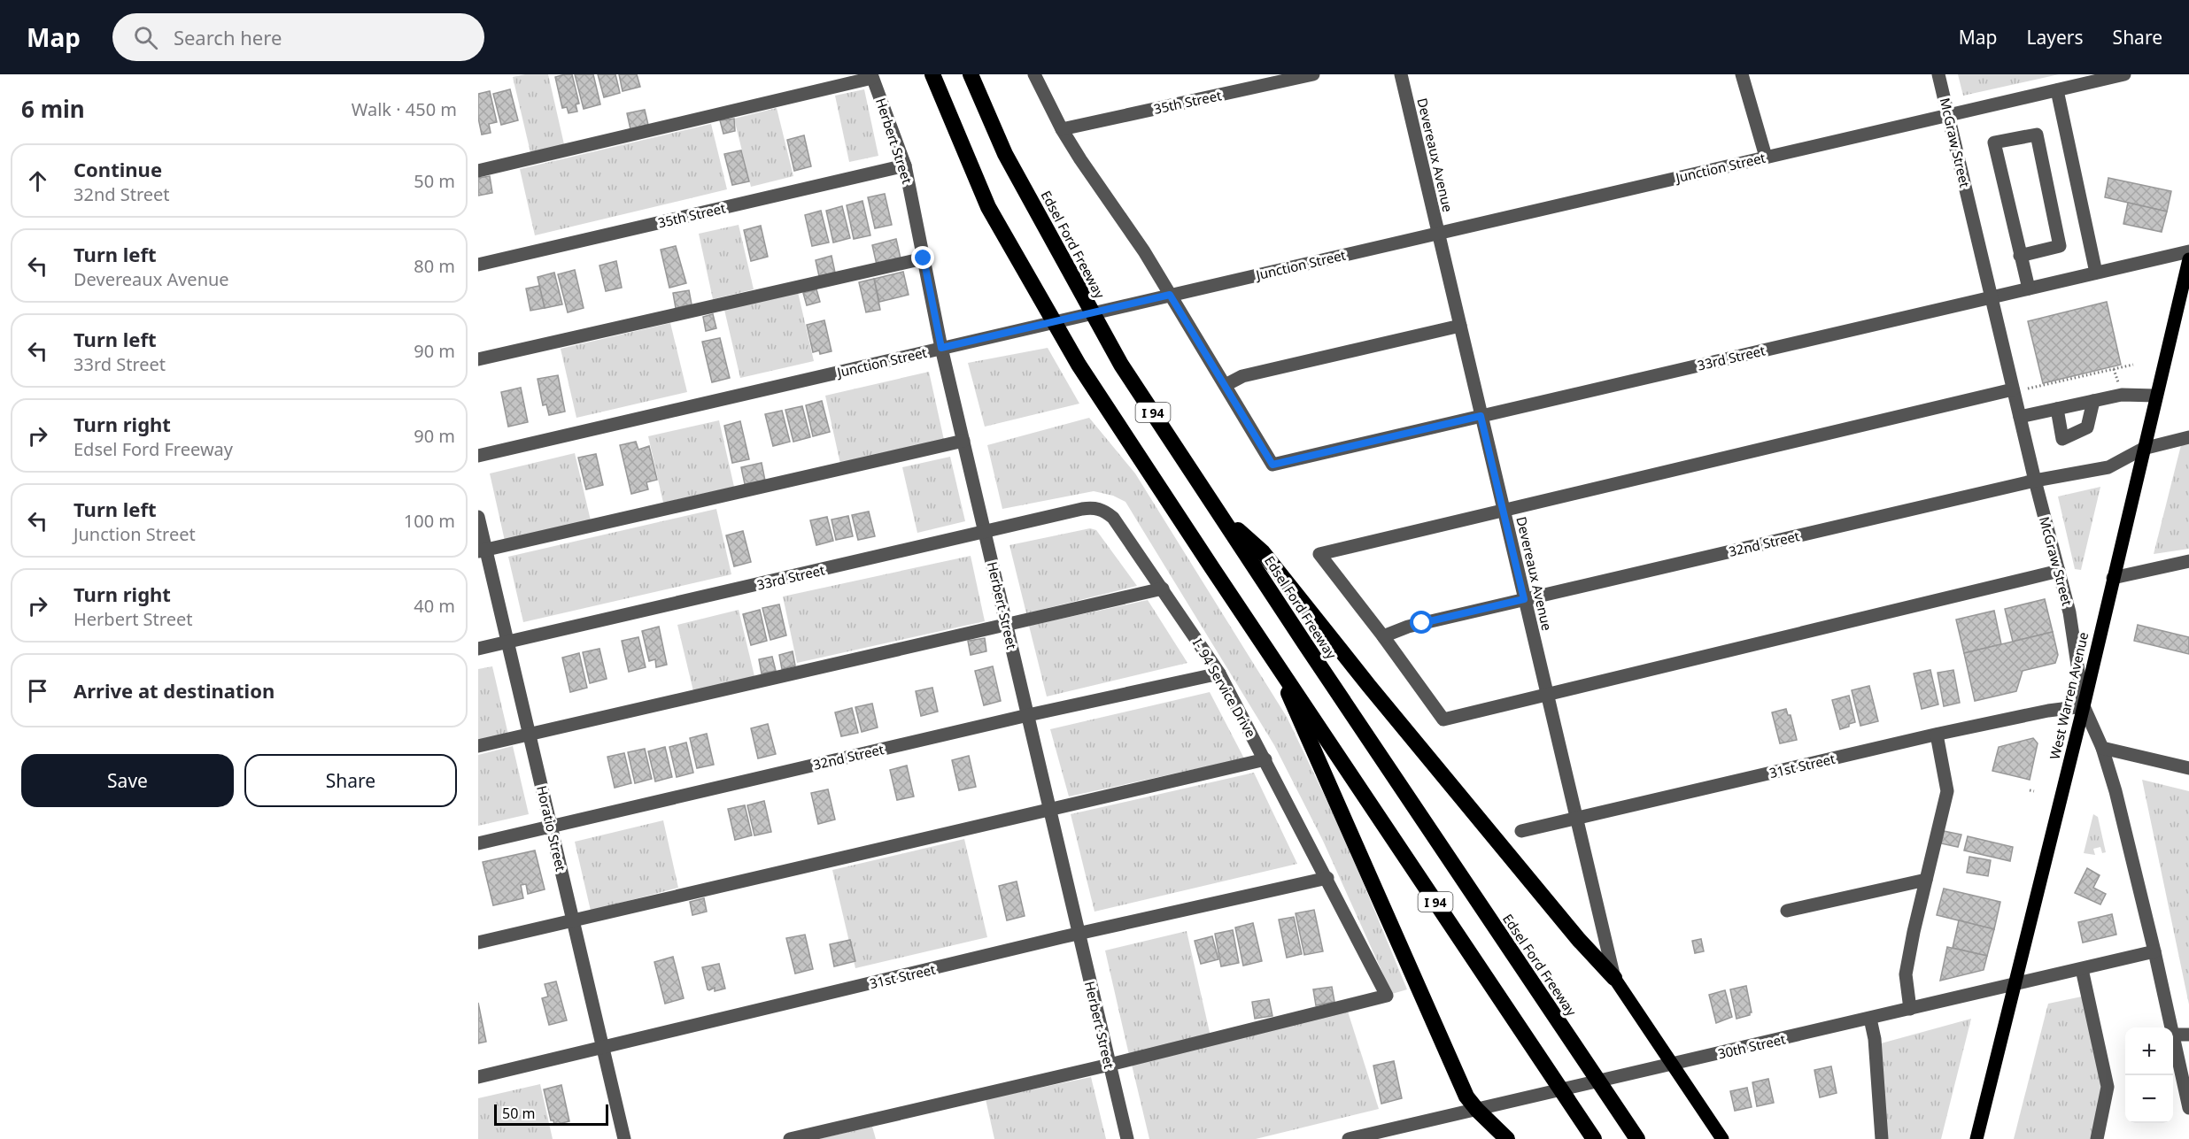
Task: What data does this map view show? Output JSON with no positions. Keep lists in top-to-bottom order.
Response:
{
  "streets": {
    "highway": ["Edsel Ford Freeway", "I 94"],
    "main road": ["Devereaux Avenue", "West Warren Avenue"],
    "street": [
      "35th Street",
      "Herbert Street",
      "McGraw Street",
      "Junction Street",
      "33rd Street",
      "32nd Street",
      "I- 94 Service Drive",
      "31st Street",
      "Horatio Street",
      "30th Street"
    ]
  },
  "crossings": [
    ["35th Street", "Herbert Street"],
    ["Herbert Street", "Junction Street"],
    ["Herbert Street", "33rd Street"],
    ["Herbert Street", "32nd Street"],
    ["Herbert Street", "I- 94 Service Drive"],
    ["Herbert Street", "31st Street"],
    ["McGraw Street", "Junction Street"],
    ["McGraw Street", "33rd Street"],
    ["McGraw Street", "32nd Street"],
    ["McGraw Street", "West Warren Avenue"],
    ["McGraw Street", "31st Street"],
    ["McGraw Street", "30th Street"],
    ["Devereaux Avenue", "Junction Street"],
    ["Devereaux Avenue", "33rd Street"],
    ["Devereaux Avenue", "32nd Street"],
    ["Devereaux Avenue", "31st Street"],
    ["Devereaux Avenue", "30th Street"],
    ["33rd Street", "I- 94 Service Drive"],
    ["33rd Street", "Horatio Street"],
    ["32nd Street", "I- 94 Service Drive"],
    ["32nd Street", "West Warren Avenue"],
    ["32nd Street", "Horatio Street"],
    ["I- 94 Service Drive", "31st Street"],
    ["West Warren Avenue", "31st Street"],
    ["West Warren Avenue", "30th Street"],
    ["31st Street", "Horatio Street"]
  ],
  "scale_bar": "50 m",
  "page": {
    "header": "Map",
    "search": "Search here",
    "nav": ["Map", "Layers", "Share"],
    "heading": ["6 min", "Walk · 450 m"],
    "list": [
      ["Continue", "32nd Street", "50 m"],
      ["Turn left", "Devereaux Avenue", "80 m"],
      ["Turn left", "33rd Street", "90 m"],
      ["Turn right", "Edsel Ford Freeway", "90 m"],
      ["Turn left", "Junction Street", "100 m"],
      ["Turn right", "Herbert Street", "40 m"],
      "Arrive at destination"
    ],
    "buttons": ["Save", "Share"],
    "map_buttons": ["+", "−"],
    "scale": "50 m"
  }
}
